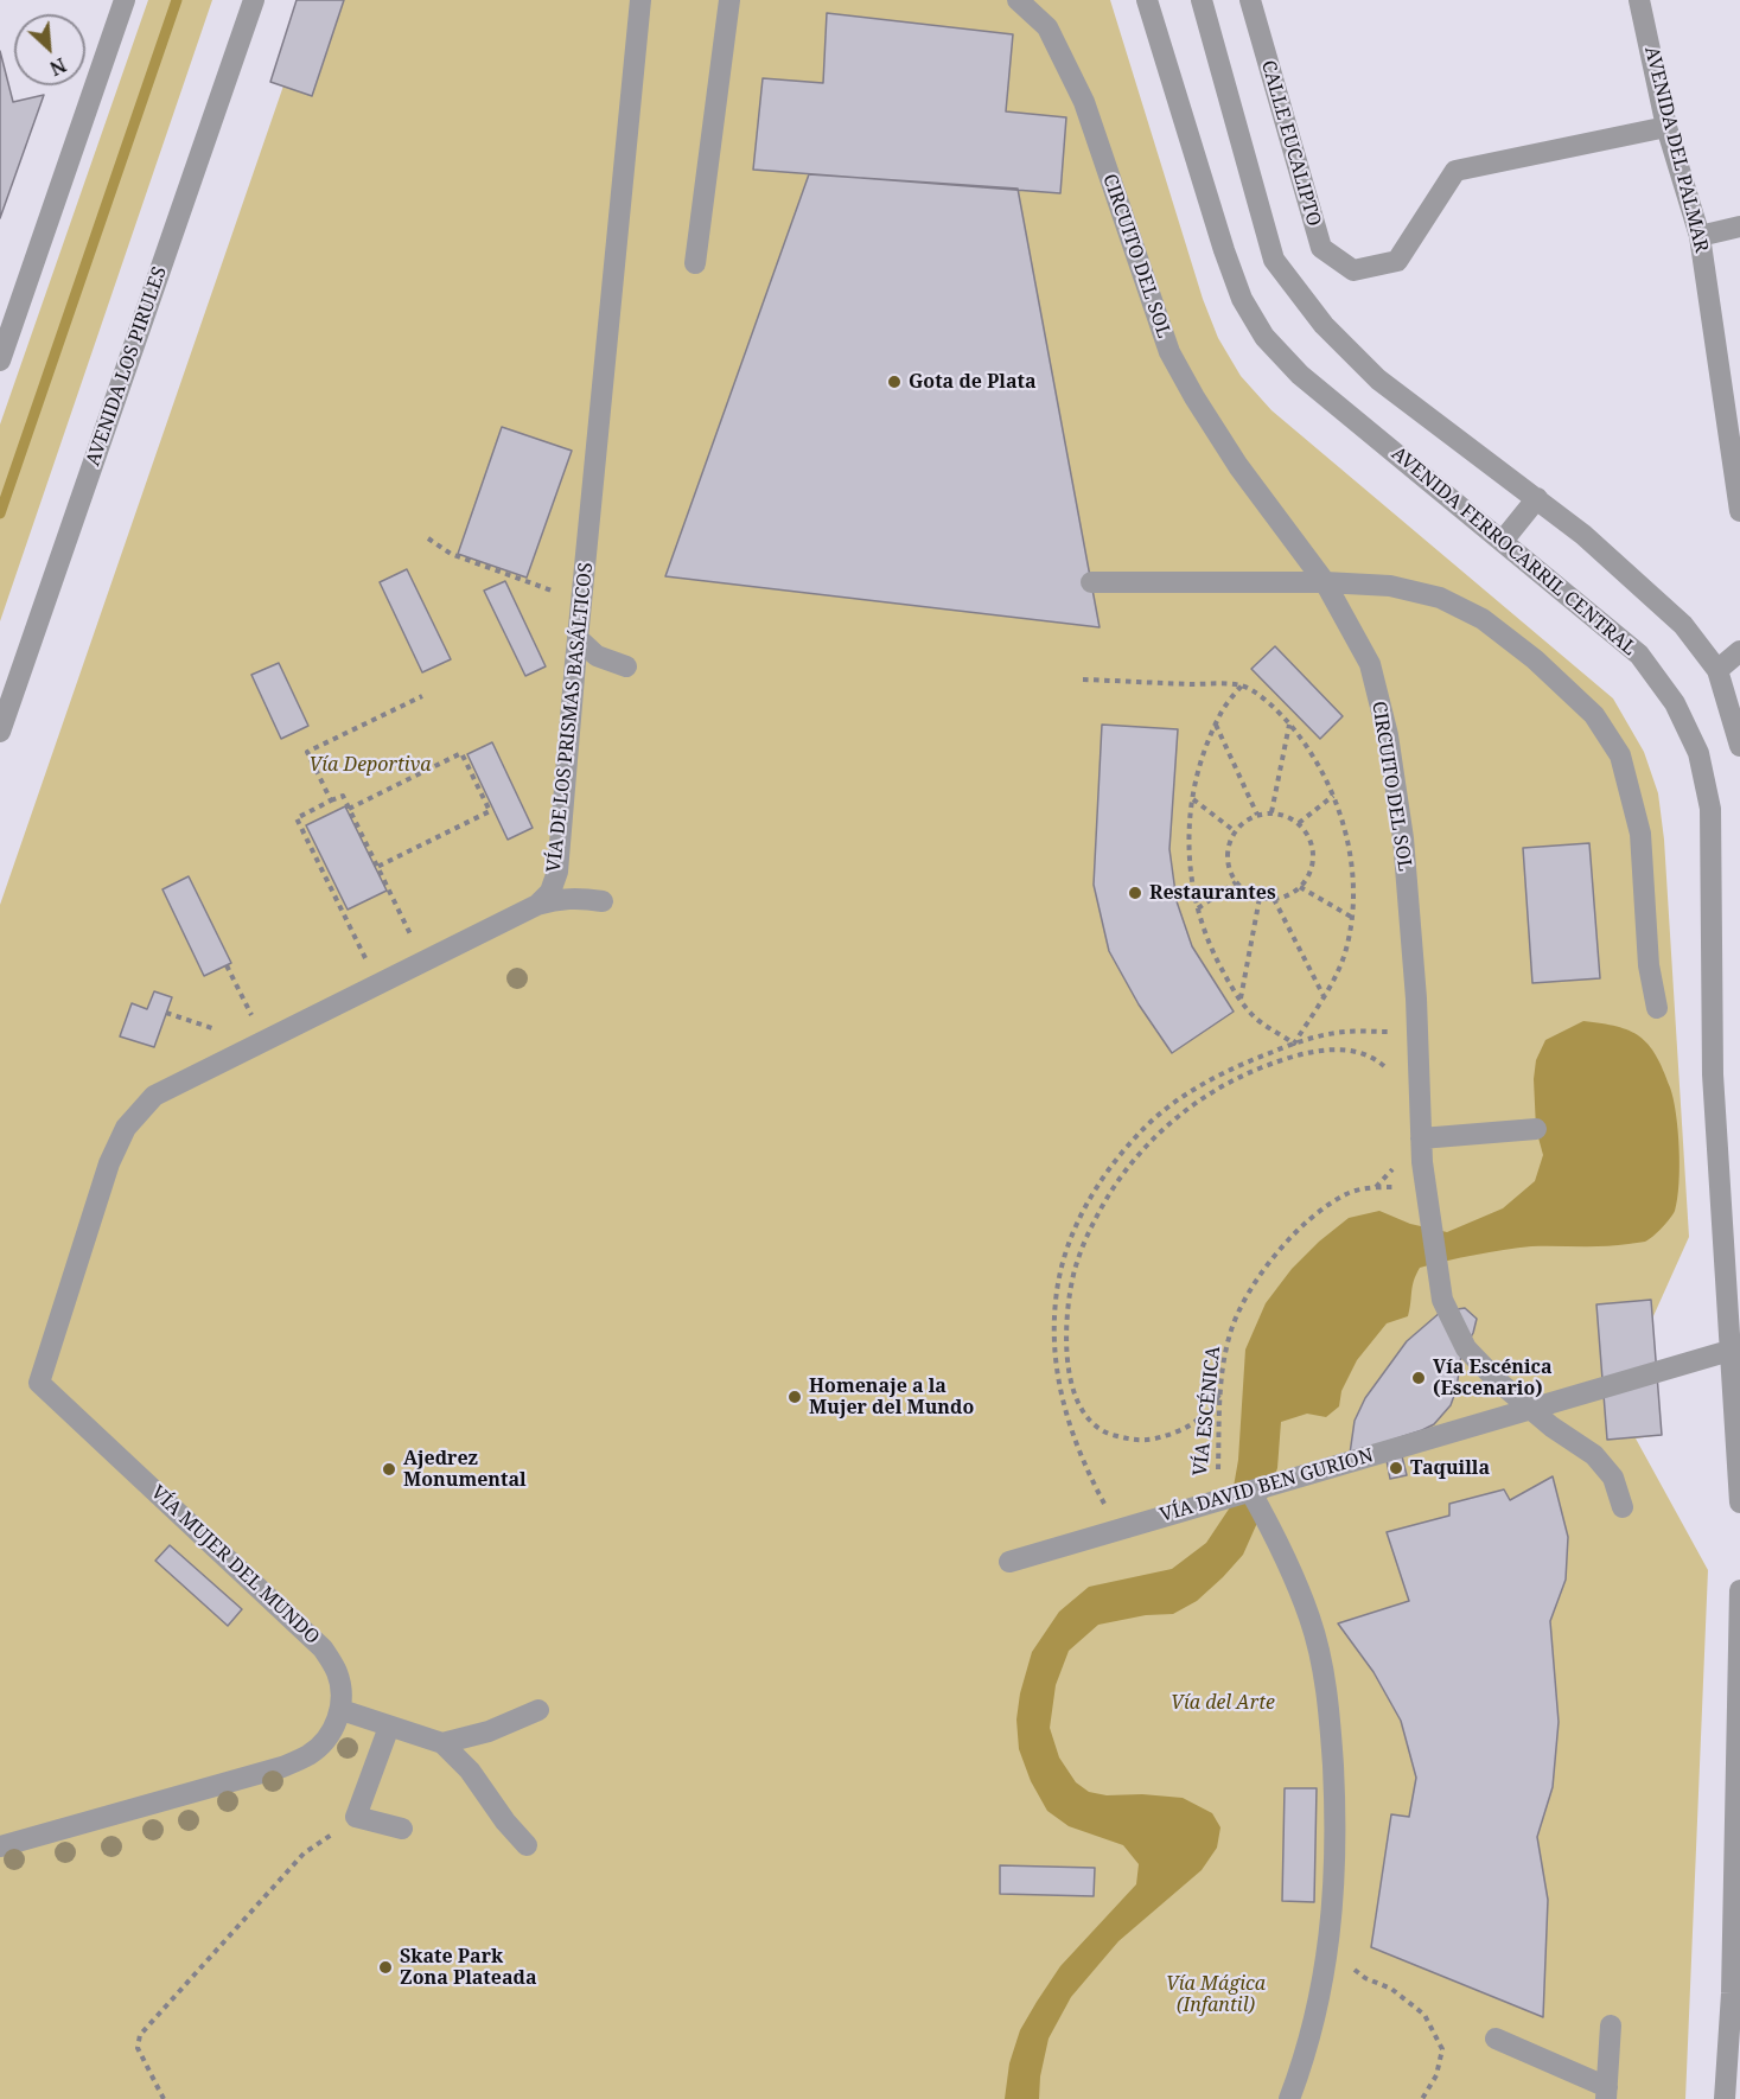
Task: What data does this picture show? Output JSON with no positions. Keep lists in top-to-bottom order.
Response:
{
  "streets": {
    "street": [
      "CALLE EUCALIPTO",
      "AVENIDA DEL PALMAR",
      "CIRCUITO DEL SOL",
      "AVENIDA LOS PIRULES",
      "AVENIDA FERROCARRIL CENTRAL",
      "VÍA DE LOS PRISMAS BASÁLTICOS",
      "VÍA DAVID BEN GURION",
      "VÍA MUJER DEL MUNDO"
    ],
    "path": ["VÍA ESCÉNICA"]
  },
  "crossings": [
    ["CALLE EUCALIPTO", "AVENIDA DEL PALMAR"],
    ["CIRCUITO DEL SOL", "VÍA ESCÉNICA"],
    ["CIRCUITO DEL SOL", "VÍA DAVID BEN GURION"],
    ["AVENIDA FERROCARRIL CENTRAL", "VÍA DAVID BEN GURION"],
    ["VÍA ESCÉNICA", "VÍA DAVID BEN GURION"]
  ],
  "parks": ["Vía Deportiva", "Vía del Arte", "Vía Mágica (Infantil)"],
  "places": [
    "Gota de Plata",
    "Restaurantes",
    "Vía Escénica (Escenario)",
    "Homenaje a la Mujer del Mundo",
    "Taquilla",
    "Ajedrez Monumental",
    "Skate Park Zona Plateada"
  ],
  "north": "bottom right"
}
